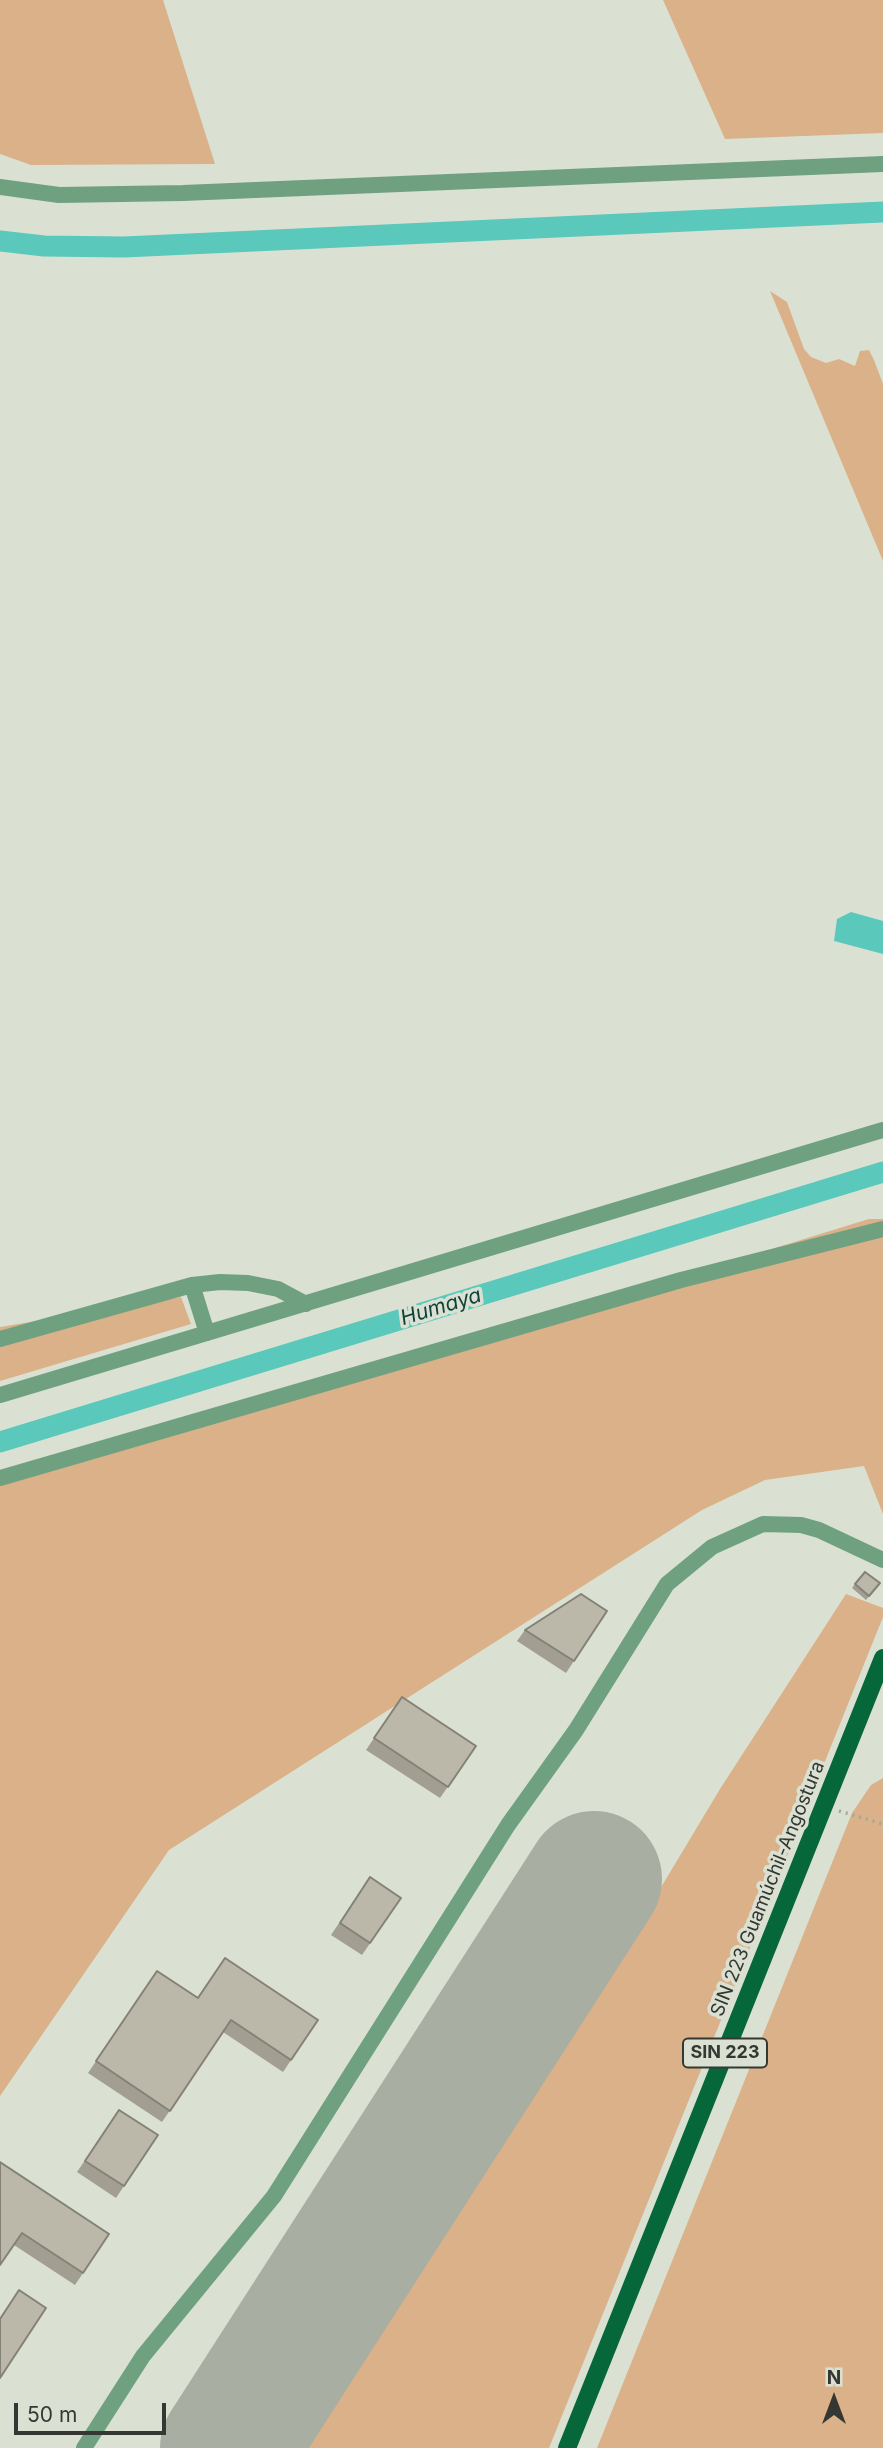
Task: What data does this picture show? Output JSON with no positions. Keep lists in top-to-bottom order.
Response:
{
  "streets": {
    "main road": ["SIN 223 Guamúchil-Angostura", "SIN 223"]
  },
  "water": ["Humaya"],
  "scale_bar": "50 m",
  "north": "top"
}
